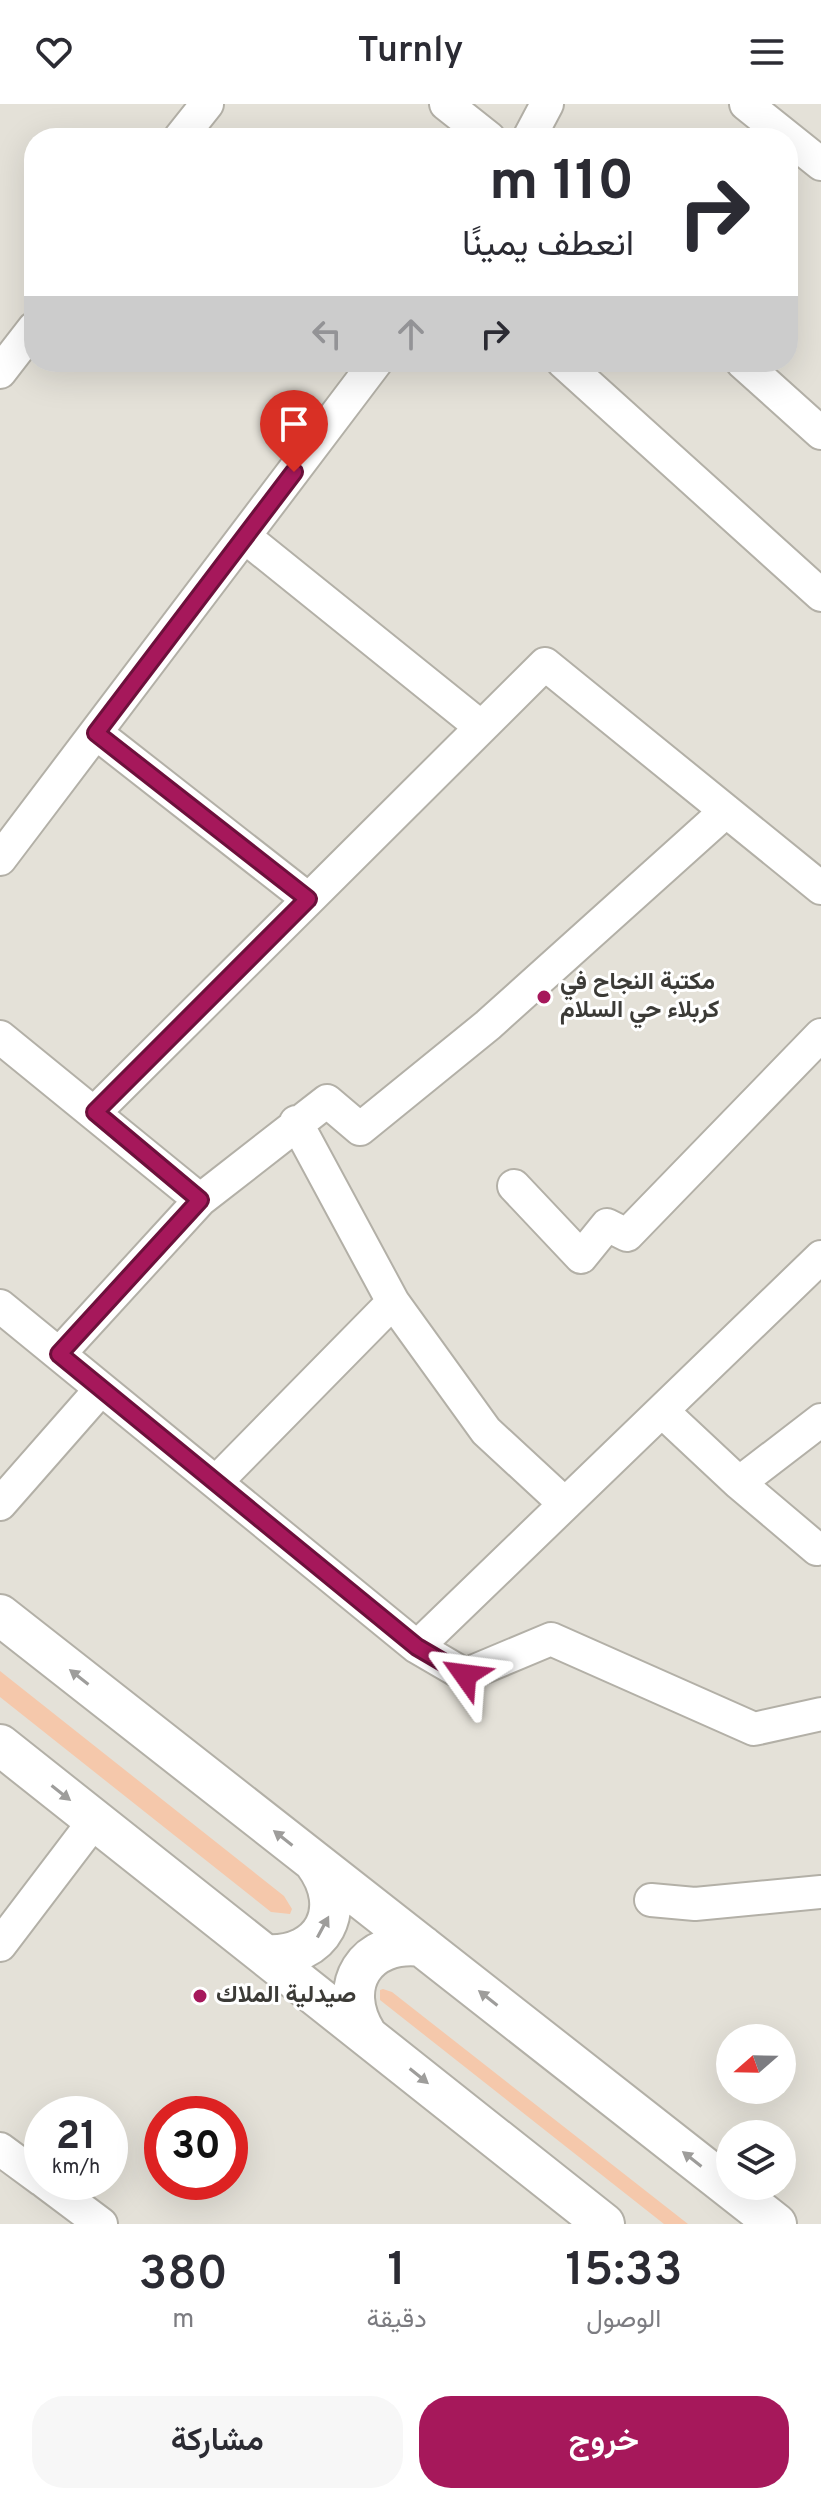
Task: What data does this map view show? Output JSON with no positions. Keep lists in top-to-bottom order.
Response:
{
  "places": ["مكتبة النجاح في كربلاء حي السلام", "صيدلية الملاك"],
  "north": "left",
  "page": {
    "header": "Turnly",
    "turn": ["110 m", "انعطف يمينًا"],
    "speed": "21 km/h",
    "limit": "30",
    "eta": [
      "15:33",
      "الوصول",
      "1",
      "دقيقة",
      "380",
      "m"
    ],
    "buttons": ["خروج", "مشاركة"]
  }
}
